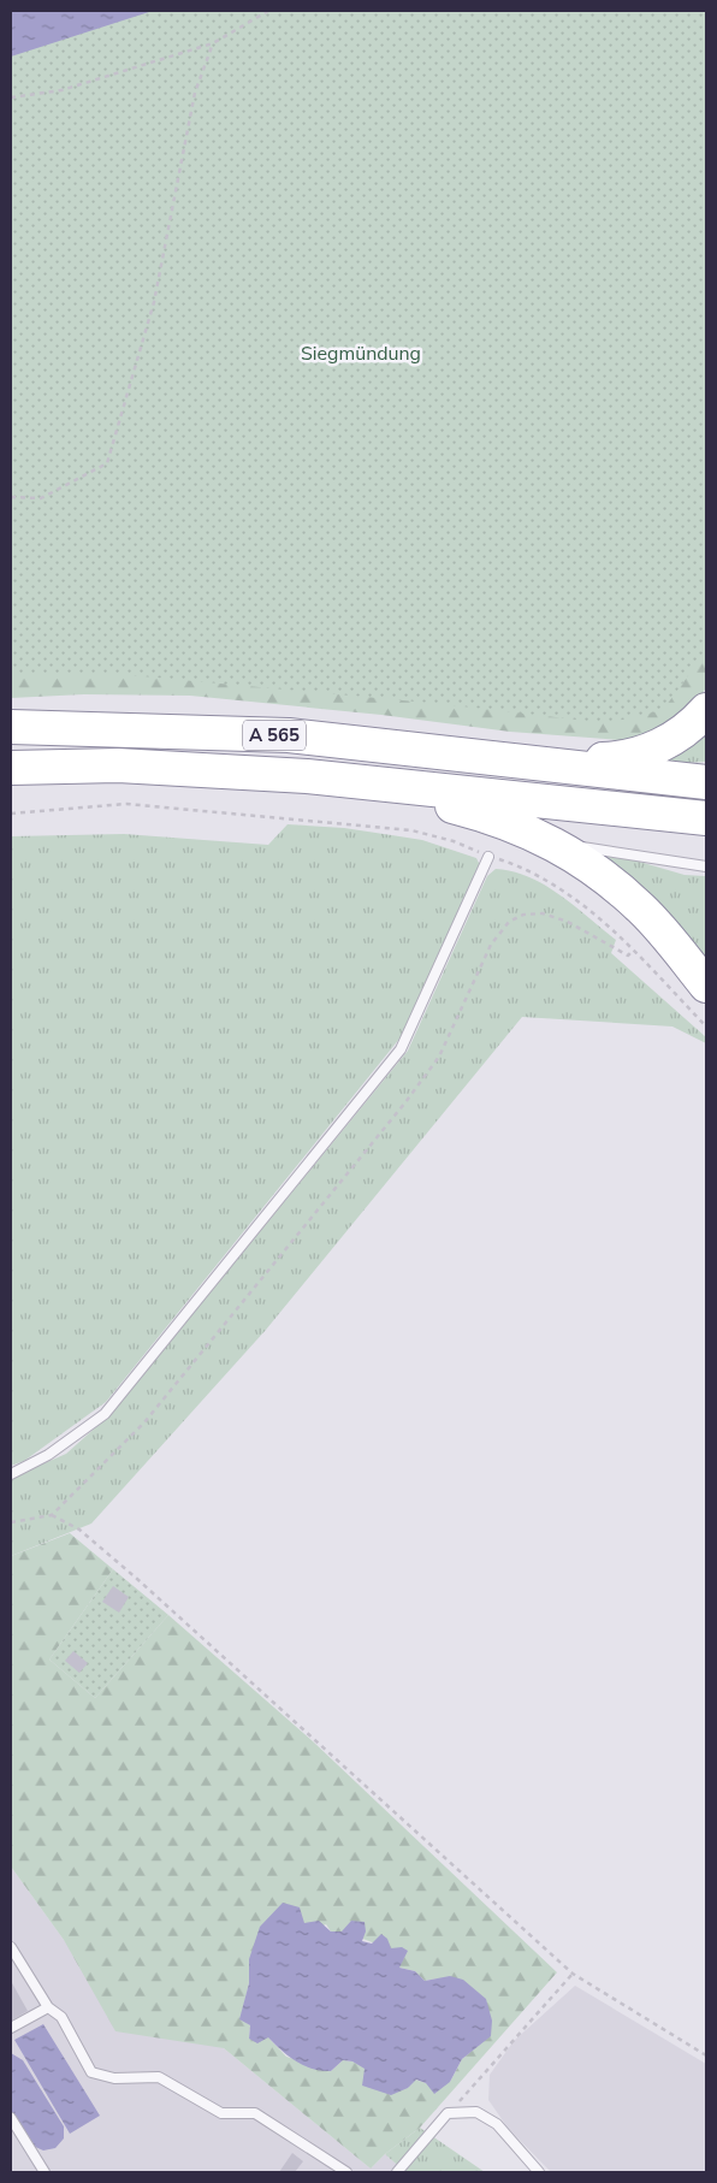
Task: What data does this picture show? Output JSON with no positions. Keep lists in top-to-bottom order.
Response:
{
  "streets": {
    "highway": ["A 565"]
  },
  "parks": ["Siegmündung"]
}
